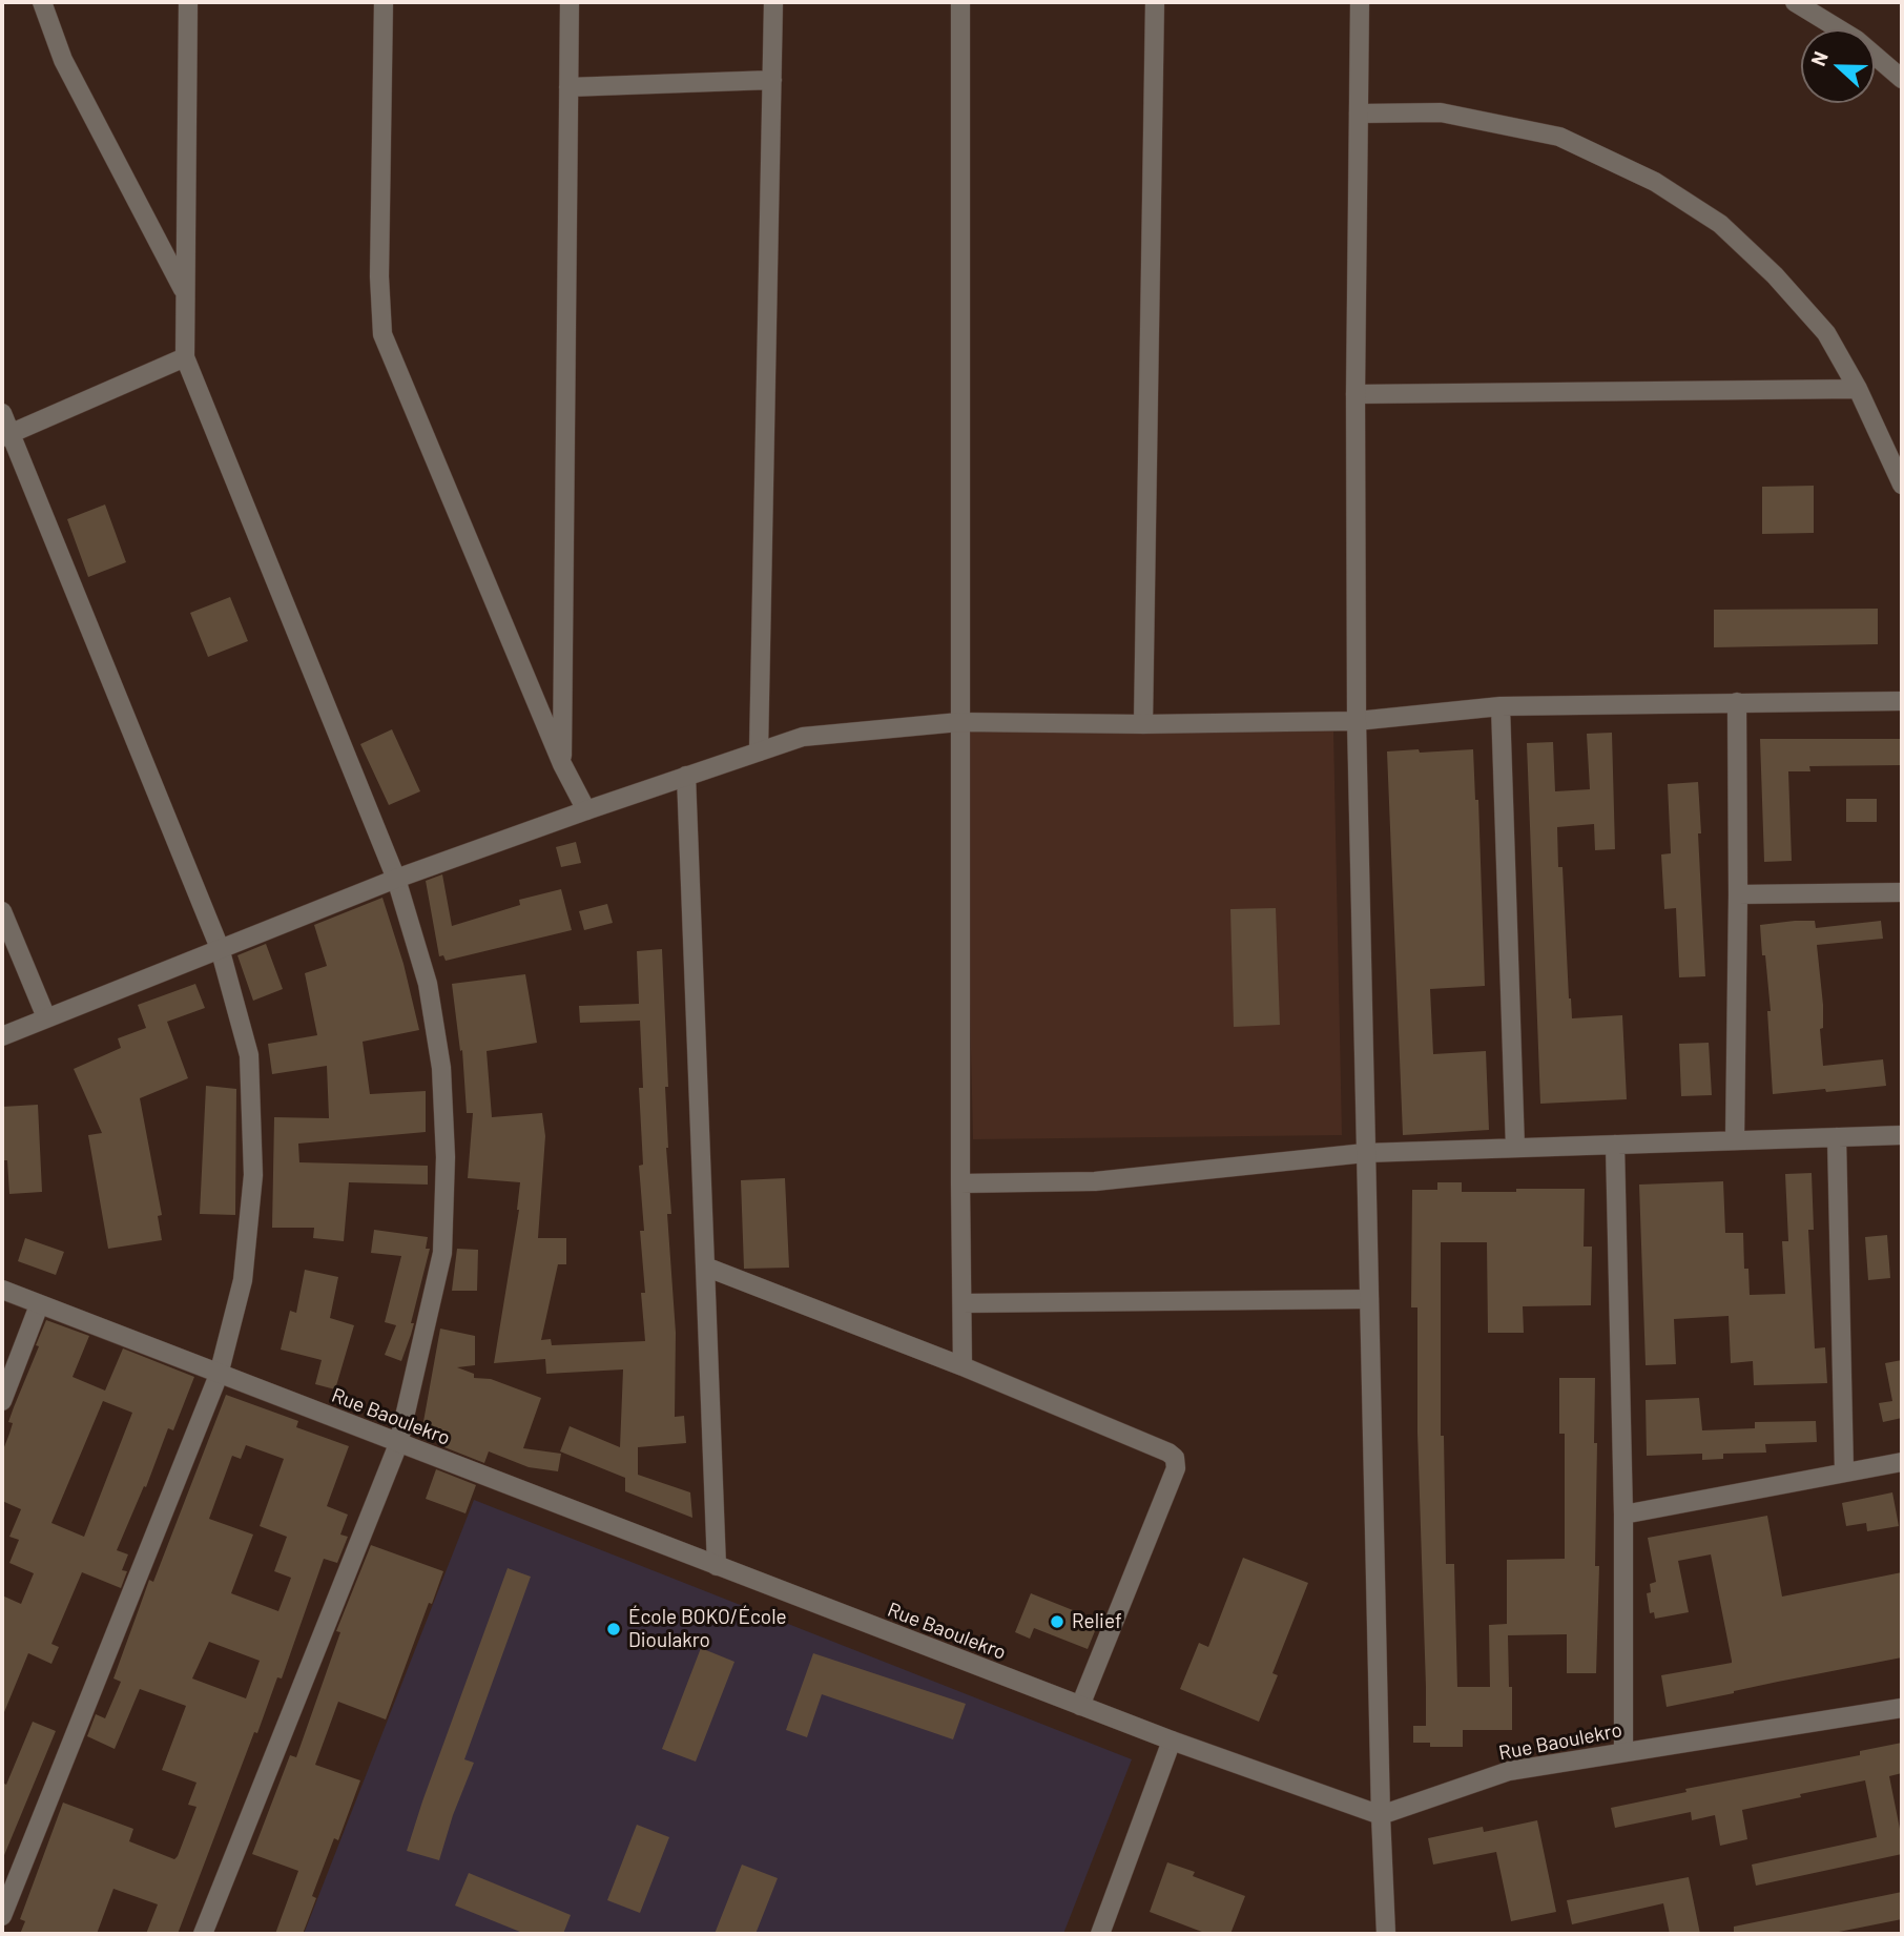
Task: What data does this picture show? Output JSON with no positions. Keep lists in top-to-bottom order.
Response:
{
  "streets": {
    "street": ["Rue Baoulekro"]
  },
  "places": ["Relief", "École BOKO/École Dioulakro"],
  "north": "left"
}
